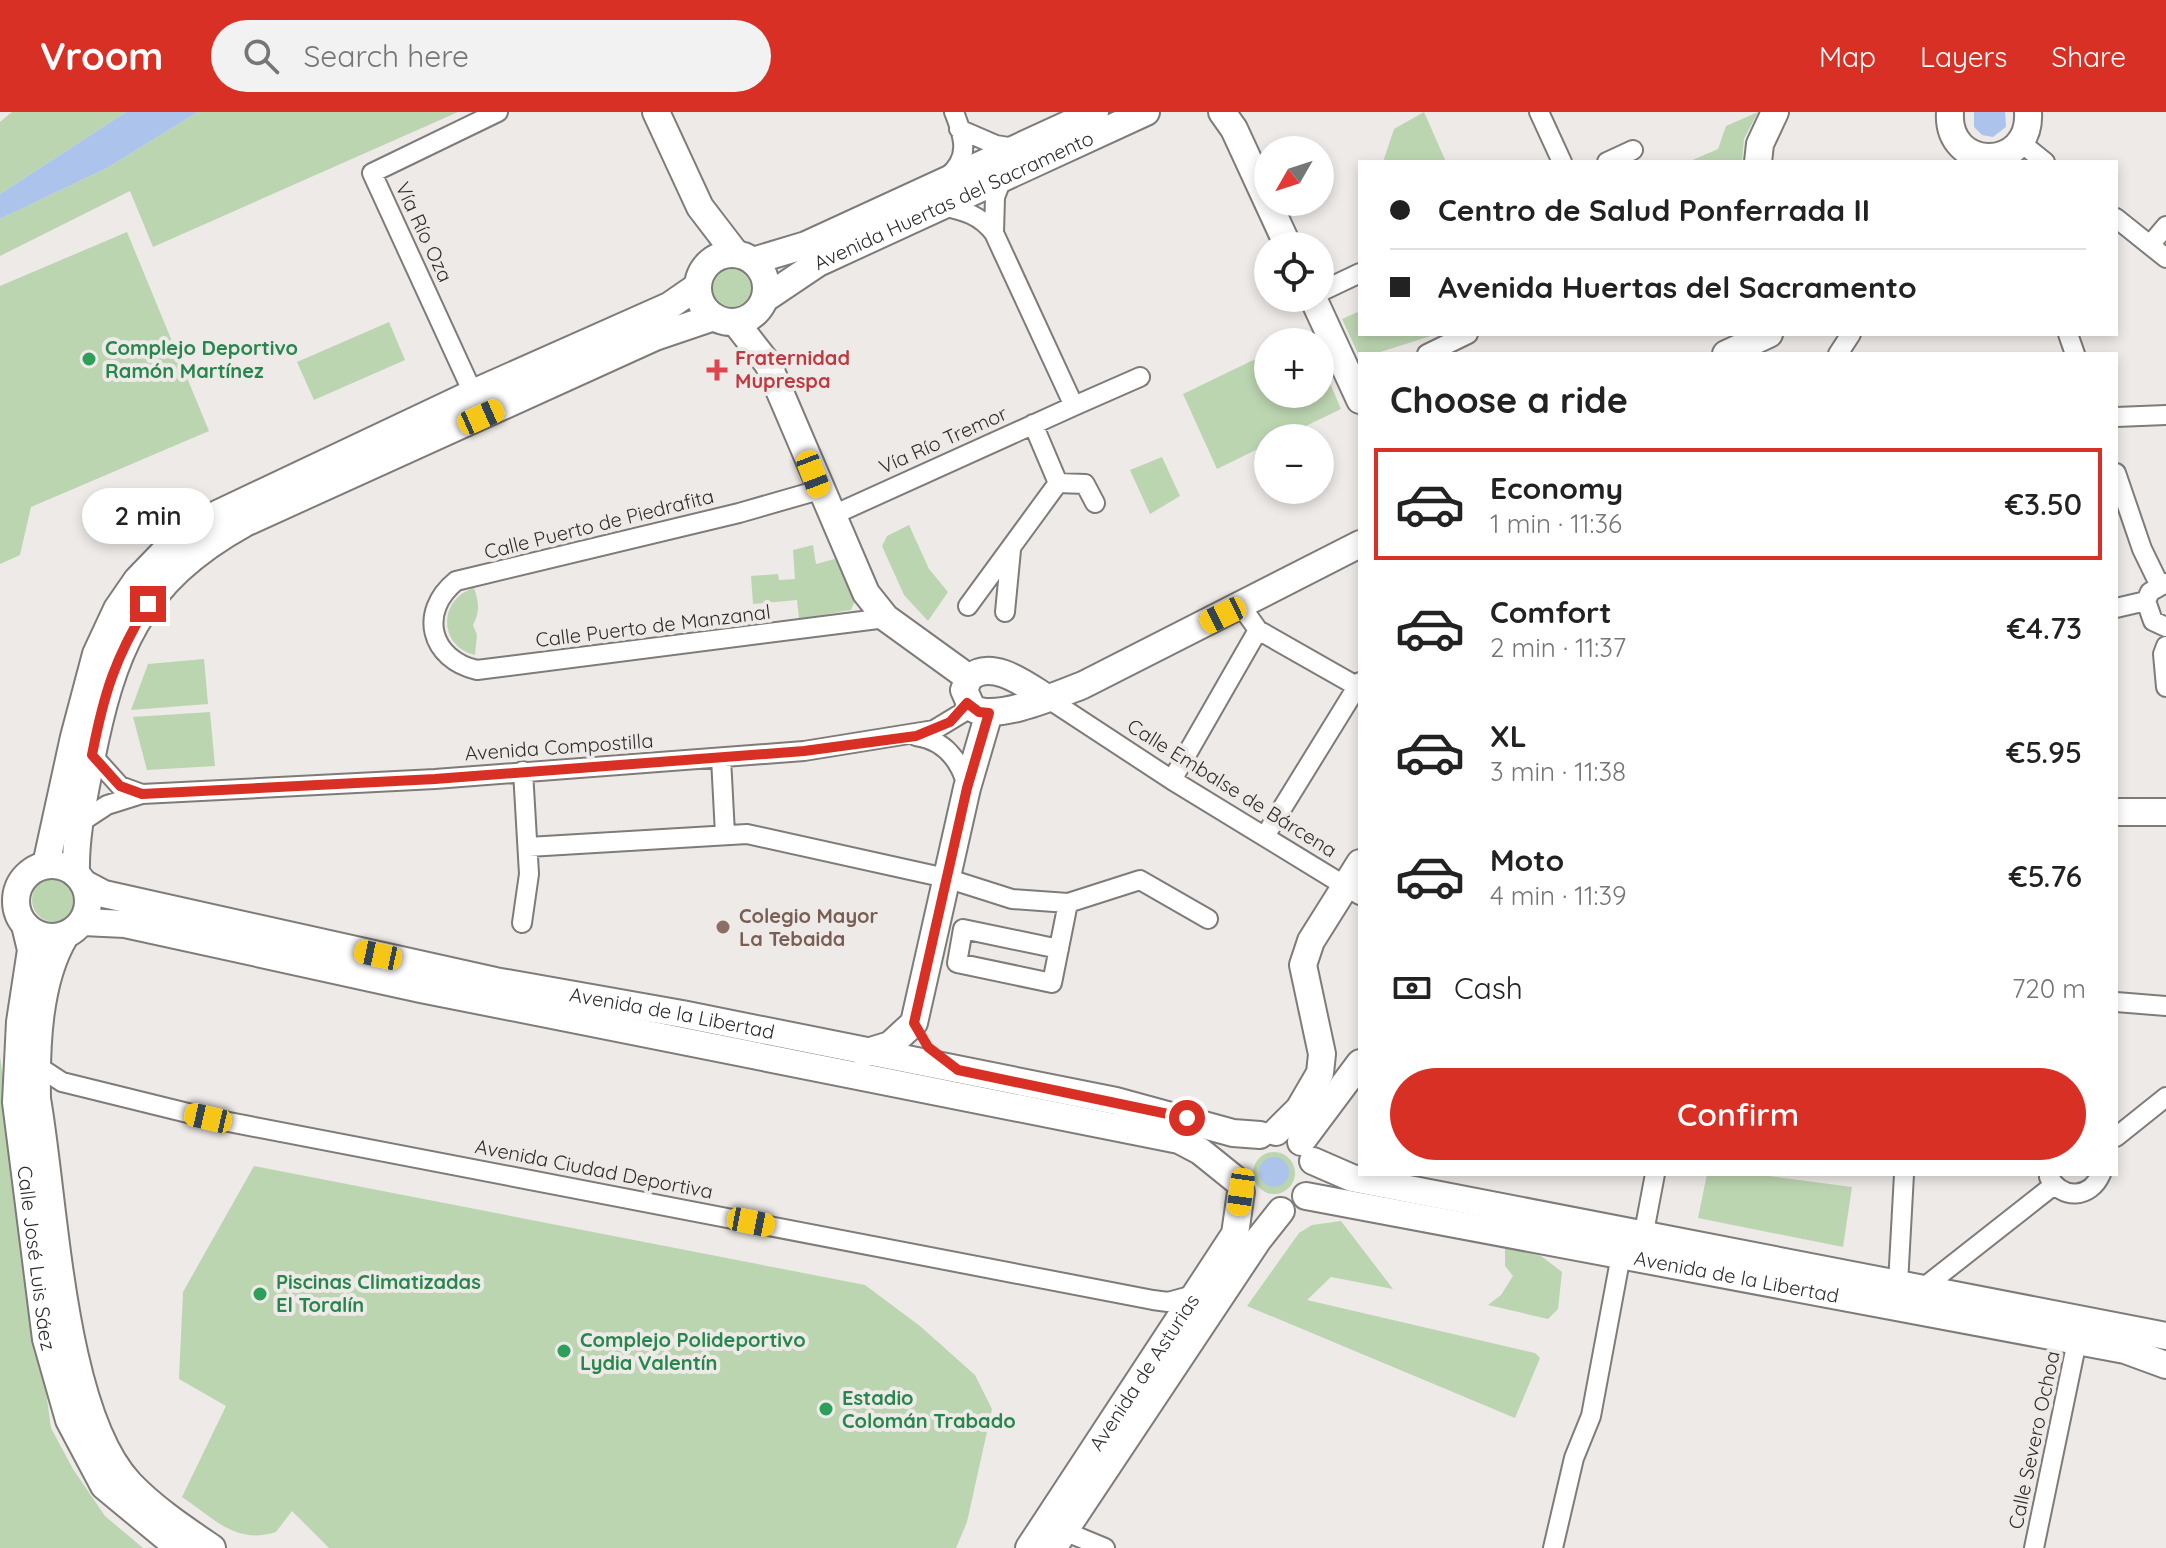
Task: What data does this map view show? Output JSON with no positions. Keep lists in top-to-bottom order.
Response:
{
  "streets": {
    "street": [
      "Avenida Huertas del Sacramento",
      "Vía Río Oza",
      "Vía Río Tremor",
      "Calle Puerto de Piedrafita",
      "Calle Puerto de Manzanal",
      "Avenida Compostilla",
      "Calle Embalse de Bárcena",
      "Avenida de la Libertad",
      "Avenida Ciudad Deportiva",
      "Calle José Luis Sáez",
      "Avenida de Asturias",
      "Calle Severo Ochoa"
    ]
  },
  "crossings": [
    ["Calle Puerto de Piedrafita", "Calle Puerto de Manzanal"],
    ["Avenida de la Libertad", "Calle José Luis Sáez"],
    ["Avenida de la Libertad", "Avenida de Asturias"],
    ["Avenida de la Libertad", "Calle Severo Ochoa"],
    ["Avenida Ciudad Deportiva", "Calle José Luis Sáez"],
    ["Avenida Ciudad Deportiva", "Avenida de Asturias"]
  ],
  "places": {
    "other": [
      "Complejo Deportivo Ramón Martínez",
      "Colegio Mayor La Tebaida",
      "Piscinas Climatizadas El Toralín",
      "Complejo Polideportivo Lydia Valentín",
      "Estadio Colomán Trabado"
    ],
    "health": ["Fraternidad Muprespa"]
  },
  "north": "bottom left",
  "page": {
    "header": "Vroom",
    "search": "Search here",
    "nav": ["Map", "Layers", "Share"],
    "map_buttons": ["+", "−"],
    "banner": ["Centro de Salud Ponferrada II", "Avenida Huertas del Sacramento"],
    "heading": "Choose a ride",
    "list": [
      {
        "name": "Economy",
        "note": "1 min · 11:36",
        "value": "€3.50"
      },
      {
        "name": "Comfort",
        "note": "2 min · 11:37",
        "value": "€4.73"
      },
      {
        "name": "XL",
        "note": "3 min · 11:38",
        "value": "€5.95"
      },
      {
        "name": "Moto",
        "note": "4 min · 11:39",
        "value": "€5.76"
      }
    ],
    "bubble": "2 min",
    "pay": ["Cash", "720 m"],
    "buttons": "Confirm"
  }
}
